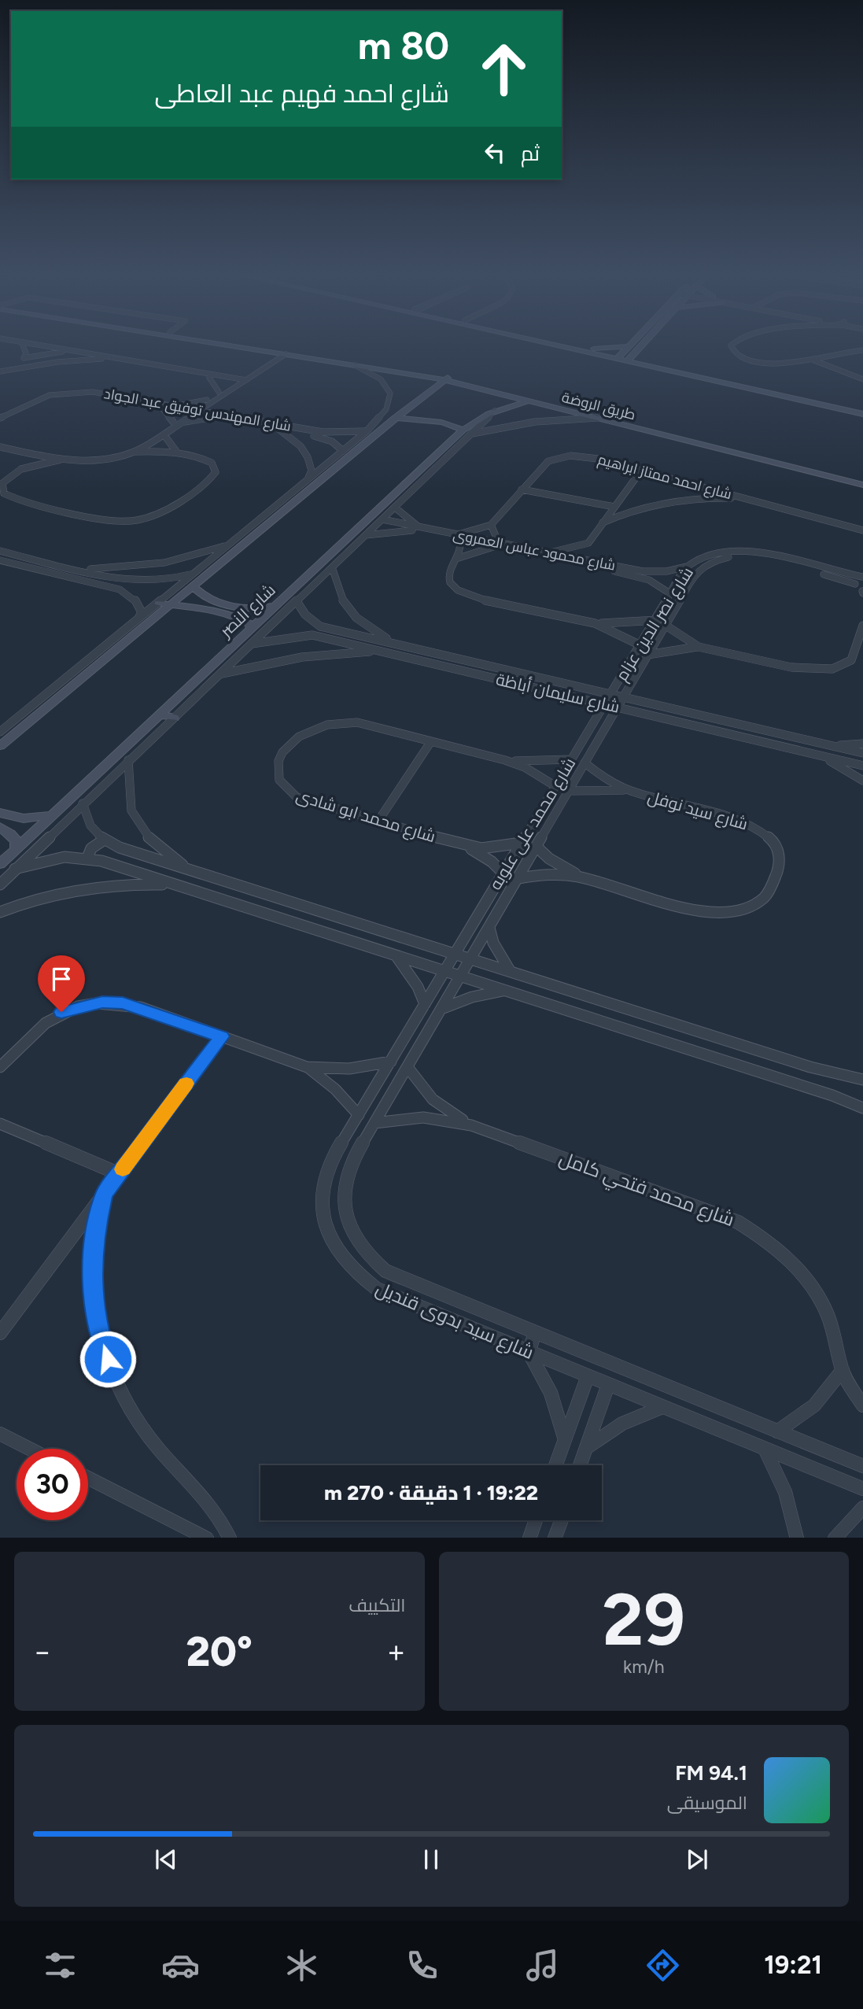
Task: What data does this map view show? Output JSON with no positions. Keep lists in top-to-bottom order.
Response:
{
  "streets": {
    "street": [
      "طريق الروضة",
      "شارع المهندس توفيق عبد الجواد",
      "شارع احمد ممتاز ابراهيم",
      "شارع محمود عباس العمروى",
      "شارع النصر",
      "شارع نصر الدين عزام",
      "شارع سليمان أباظة",
      "شارع سيد نوفل",
      "شارع محمد ابو شادى",
      "شارع محمد على علوبه",
      "شارع محمد فتحي كامل",
      "شارع سيد بدوى قنديل"
    ]
  },
  "crossings": [
    ["طريق الروضة", "شارع النصر"],
    ["شارع محمود عباس العمروى", "شارع نصر الدين عزام"],
    ["شارع نصر الدين عزام", "شارع سليمان أباظة"],
    ["شارع نصر الدين عزام", "شارع محمد على علوبه"],
    ["شارع سليمان أباظة", "شارع محمد على علوبه"],
    ["شارع سيد نوفل", "شارع محمد على علوبه"],
    ["شارع محمد ابو شادى", "شارع محمد على علوبه"],
    ["شارع محمد على علوبه", "شارع سيد بدوى قنديل"],
    ["شارع محمد فتحي كامل", "شارع سيد بدوى قنديل"]
  ],
  "page": {
    "turn": ["80 m", "شارع احمد فهيم عبد العاطى"],
    "then": "ثم",
    "limit": "30",
    "trip": "19:22 · 1 دقيقة · 270 m",
    "tile": [
      ["29", "km/h"],
      "التكييف"
    ],
    "heat": ["−", "20°", "+"],
    "song": ["94.1 FM", "الموسيقى"],
    "tabs": "19:21"
  }
}
